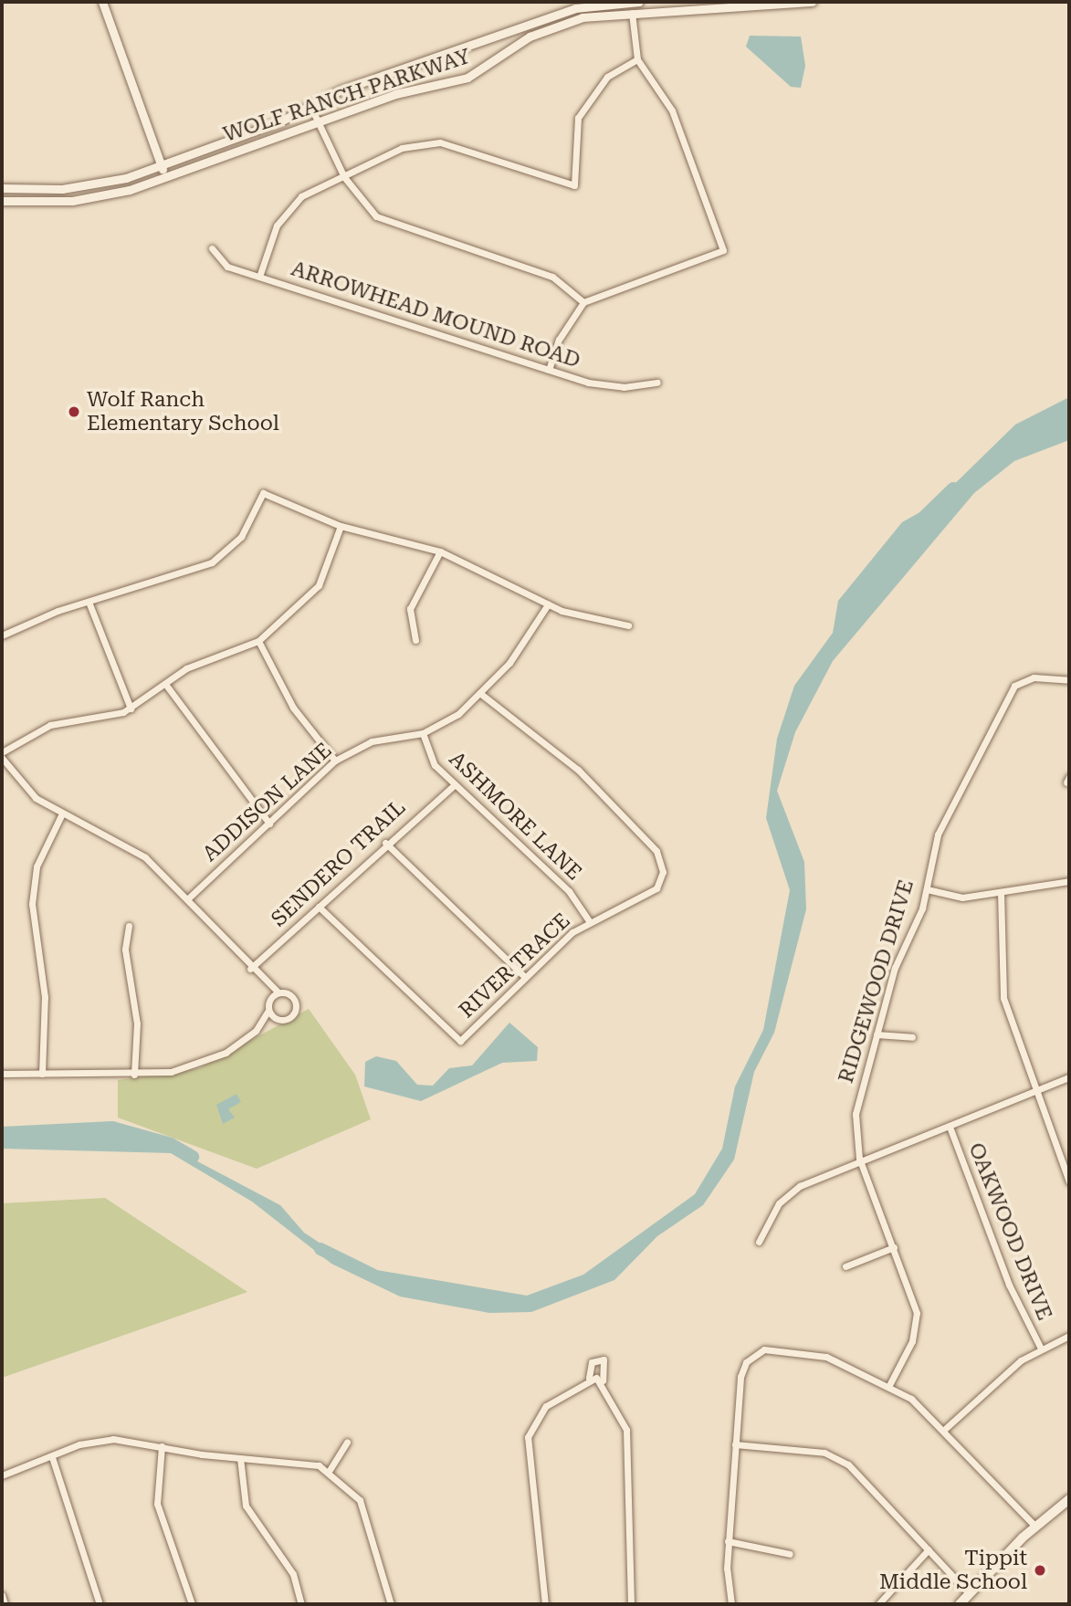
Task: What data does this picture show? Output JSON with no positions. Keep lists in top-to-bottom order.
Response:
{
  "streets": {
    "street": [
      "WOLF RANCH PARKWAY",
      "ARROWHEAD MOUND ROAD",
      "ADDISON LANE",
      "ASHMORE LANE",
      "SENDERO TRAIL",
      "RIVER TRACE",
      "RIDGEWOOD DRIVE",
      "OAKWOOD DRIVE"
    ]
  },
  "crossings": [
    ["ADDISON LANE", "ASHMORE LANE"],
    ["ADDISON LANE", "RIVER TRACE"],
    ["ASHMORE LANE", "SENDERO TRAIL"],
    ["ASHMORE LANE", "RIVER TRACE"],
    ["SENDERO TRAIL", "RIVER TRACE"]
  ],
  "places": ["Wolf Ranch Elementary School", "Tippit Middle School"]
}
